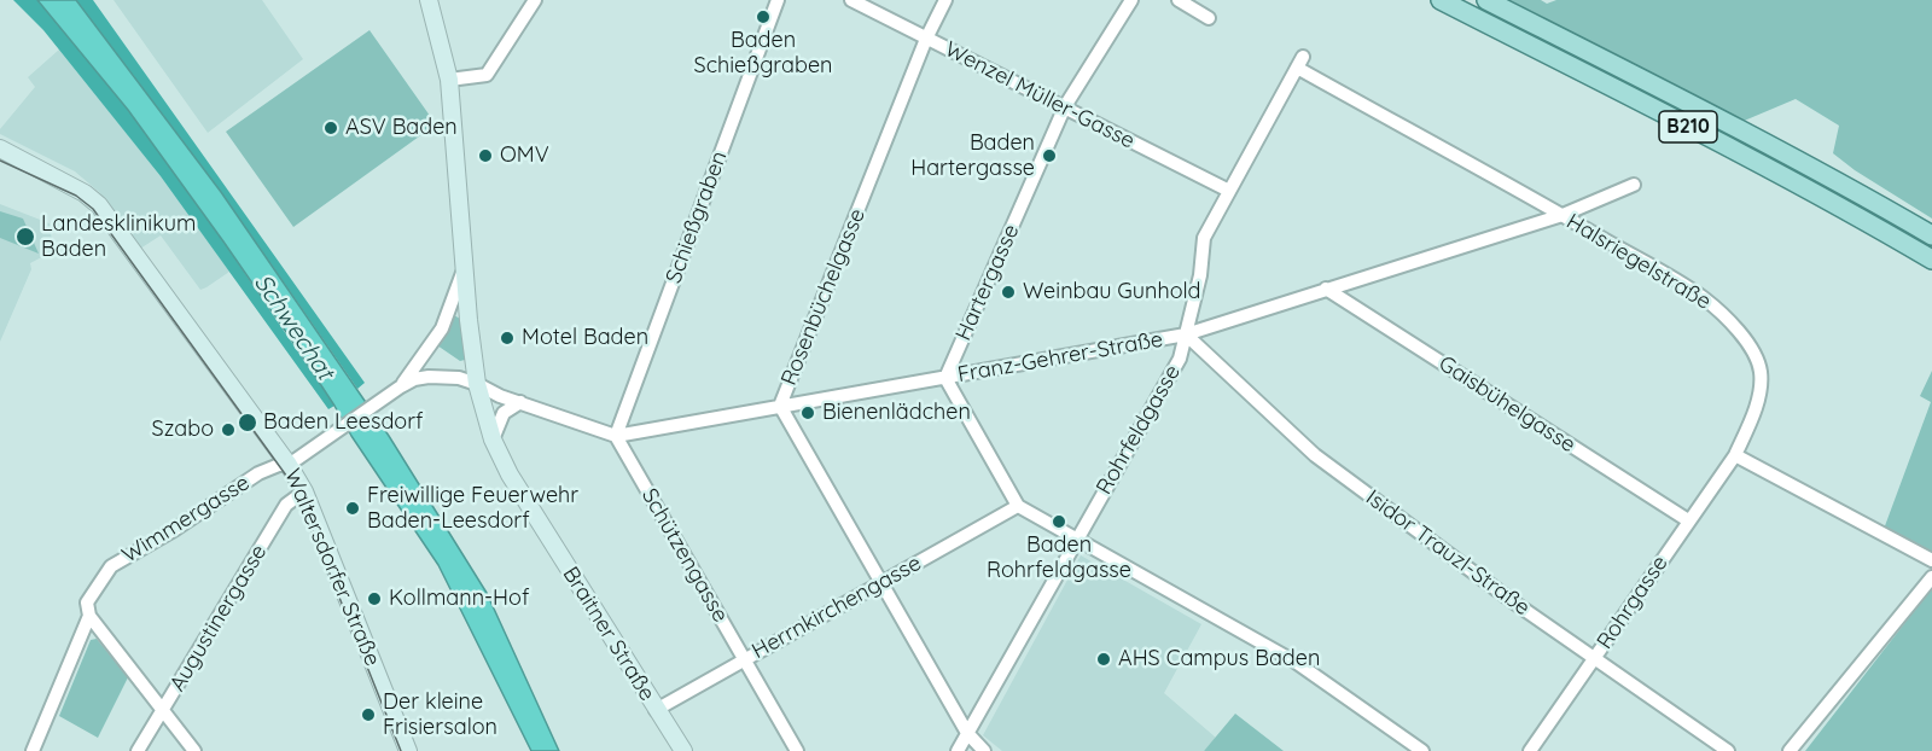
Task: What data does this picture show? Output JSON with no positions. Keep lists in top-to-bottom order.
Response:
{
  "streets": {
    "main road": ["B210", "Waltersdorfer Straße", "Braitner Straße"],
    "street": [
      "Wenzel Müller-Gasse",
      "Schießgraben",
      "Halsriegelstraße",
      "Hartergasse",
      "Rosenbüchelgasse",
      "Franz-Gehrer-Straße",
      "Gaisbühelgasse",
      "Rohrfeldgasse",
      "Wimmergasse",
      "Isidor Trauzl-Straße",
      "Schützengasse",
      "Rohrgasse",
      "Herrnkirchengasse",
      "Augustinergasse"
    ]
  },
  "crossings": [
    ["Wenzel Müller-Gasse", "Hartergasse"],
    ["Wenzel Müller-Gasse", "Rosenbüchelgasse"],
    ["Wenzel Müller-Gasse", "Rohrfeldgasse"],
    ["Schießgraben", "Franz-Gehrer-Straße"],
    ["Schießgraben", "Schützengasse"],
    ["Halsriegelstraße", "Franz-Gehrer-Straße"],
    ["Halsriegelstraße", "Rohrfeldgasse"],
    ["Halsriegelstraße", "Rohrgasse"],
    ["Hartergasse", "Franz-Gehrer-Straße"],
    ["Rosenbüchelgasse", "Franz-Gehrer-Straße"],
    ["Rosenbüchelgasse", "Rohrfeldgasse"],
    ["Rosenbüchelgasse", "Herrnkirchengasse"],
    ["Franz-Gehrer-Straße", "Gaisbühelgasse"],
    ["Franz-Gehrer-Straße", "Rohrfeldgasse"],
    ["Franz-Gehrer-Straße", "Wimmergasse"],
    ["Franz-Gehrer-Straße", "Isidor Trauzl-Straße"],
    ["Franz-Gehrer-Straße", "Schützengasse"],
    ["Franz-Gehrer-Straße", "Braitner Straße"],
    ["Gaisbühelgasse", "Rohrgasse"],
    ["Rohrfeldgasse", "Isidor Trauzl-Straße"],
    ["Wimmergasse", "Waltersdorfer Straße"],
    ["Isidor Trauzl-Straße", "Rohrgasse"],
    ["Schützengasse", "Herrnkirchengasse"],
    ["Waltersdorfer Straße", "Augustinergasse"],
    ["Herrnkirchengasse", "Braitner Straße"]
  ],
  "water": ["Schwechat"],
  "places": [
    "Baden Schießgraben",
    "ASV Baden",
    "OMV",
    "Baden Hartergasse",
    "Landesklinikum Baden",
    "Weinbau Gunhold",
    "Motel Baden",
    "Bienenlädchen",
    "Baden Leesdorf",
    "Szabo",
    "Freiwillige Feuerwehr Baden-Leesdorf",
    "Baden Rohrfeldgasse",
    "Kollmann-Hof",
    "AHS Campus Baden",
    "Der kleine Frisiersalon"
  ]
}
